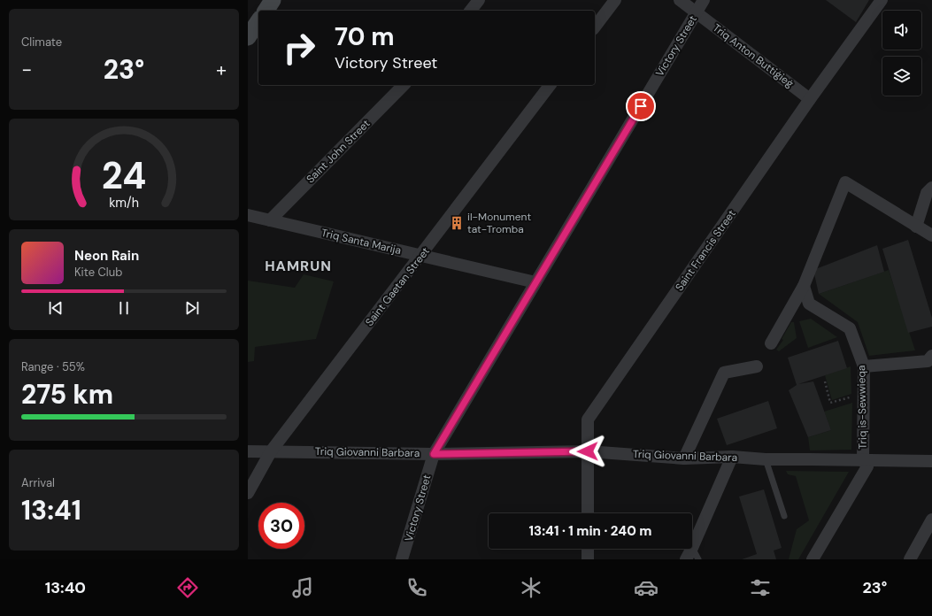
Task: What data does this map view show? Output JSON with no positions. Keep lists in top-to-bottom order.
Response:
{
  "streets": {
    "street": [
      "Victory Street",
      "Triq Anton Buttiġieġ",
      "Saint John Street",
      "Triq Santa Marija",
      "Saint Francis Street",
      "Saint Gaetan Street",
      "Triq is-Sewwieqa",
      "Triq Giovanni Barbara"
    ]
  },
  "crossings": [
    ["Victory Street", "Triq Anton Buttiġieġ"],
    ["Victory Street", "Triq Santa Marija"],
    ["Victory Street", "Triq Giovanni Barbara"],
    ["Triq Anton Buttiġieġ", "Saint Francis Street"],
    ["Saint John Street", "Triq Santa Marija"],
    ["Triq Santa Marija", "Saint Gaetan Street"],
    ["Saint Francis Street", "Triq Giovanni Barbara"],
    ["Saint Gaetan Street", "Triq Giovanni Barbara"],
    ["Triq is-Sewwieqa", "Triq Giovanni Barbara"]
  ],
  "districts": ["HAMRUN"],
  "places": {
    "building": ["il-Monument tat-Tromba"]
  },
  "page": {
    "tile": [
      "Climate",
      ["Range · 55%", "275 km"],
      ["Arrival", "13:41"]
    ],
    "turn": ["70 m", "Victory Street"],
    "heat": ["−", "23°", "+"],
    "song": ["Neon Rain", "Kite Club"],
    "limit": "30",
    "trip": "13:41 · 1 min · 240 m",
    "tabs": ["13:40", "23°"],
    "gauge": ["24", "km/h"]
  }
}
